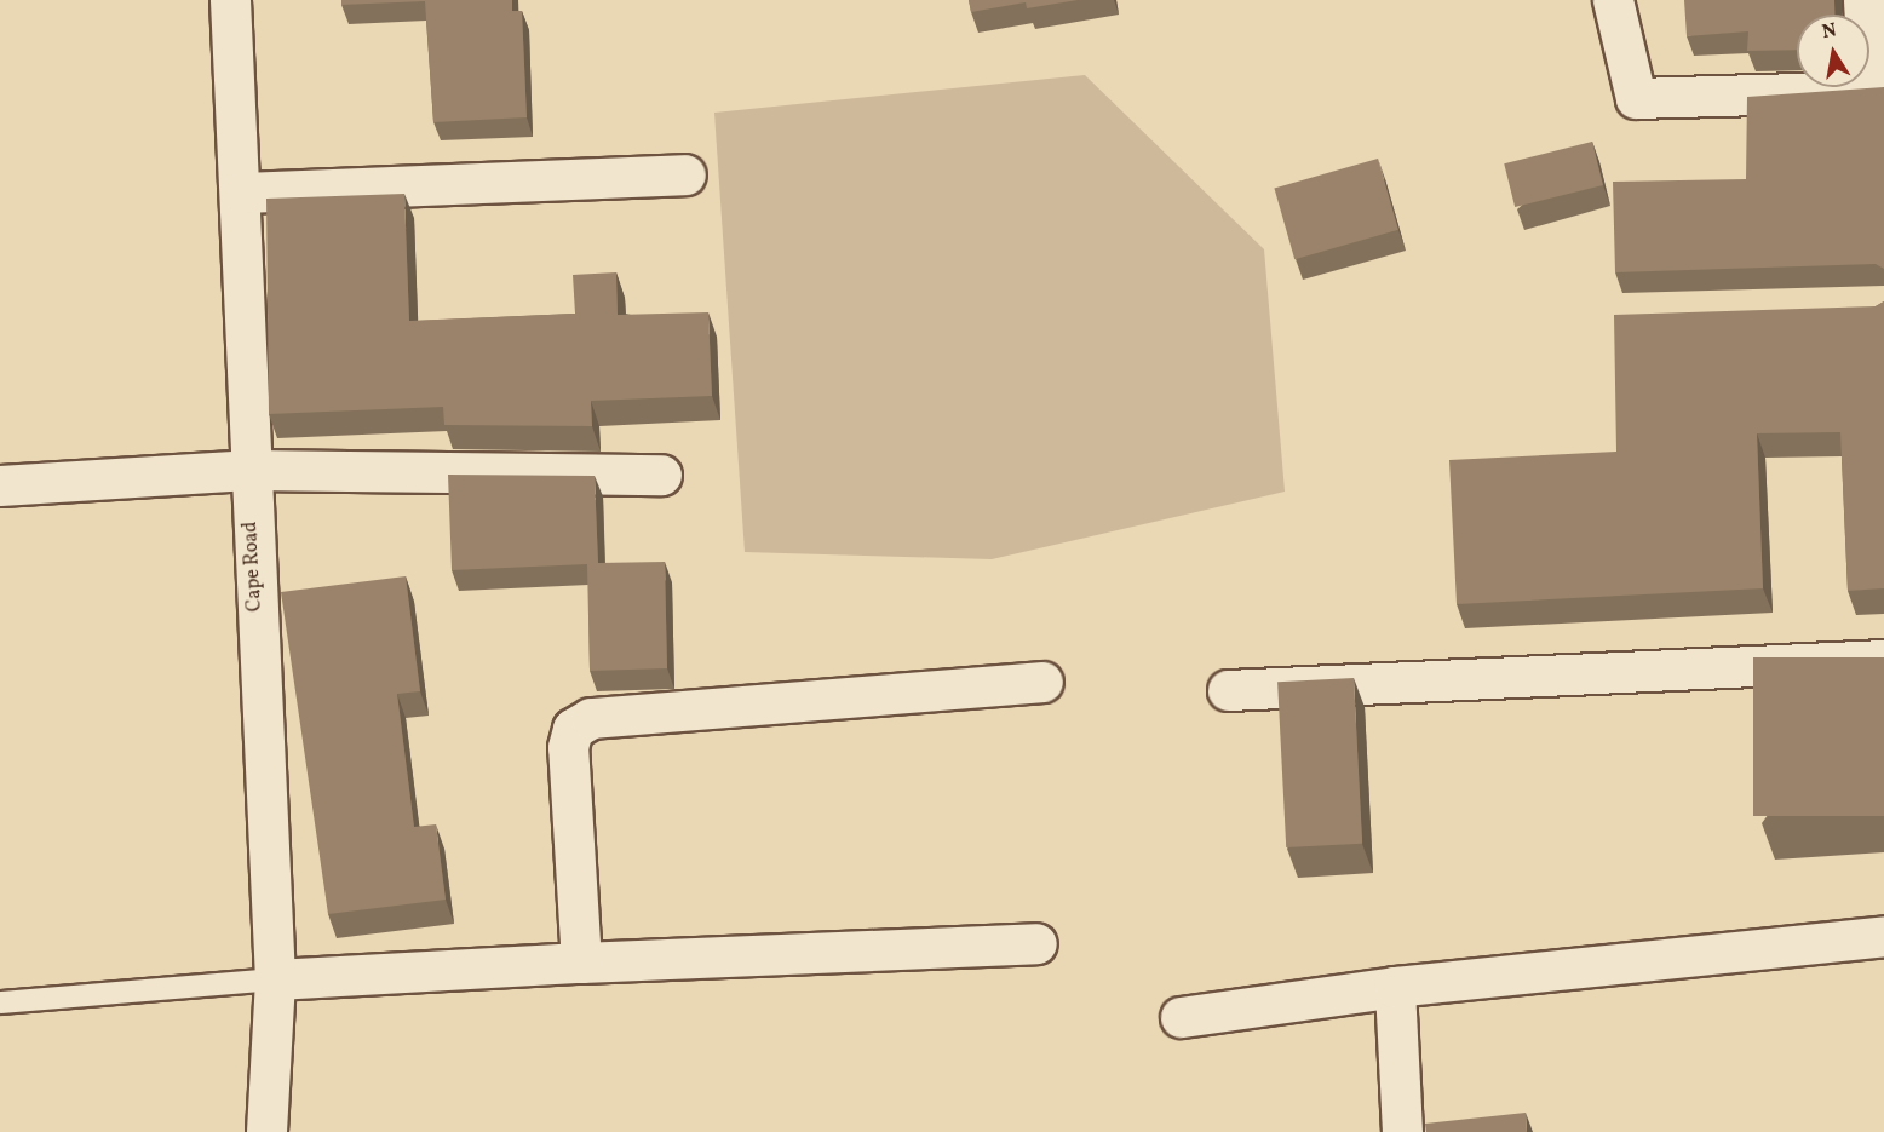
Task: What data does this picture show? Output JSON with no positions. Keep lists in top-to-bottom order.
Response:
{
  "streets": {
    "street": ["Cape Road"]
  },
  "north": "top"
}
